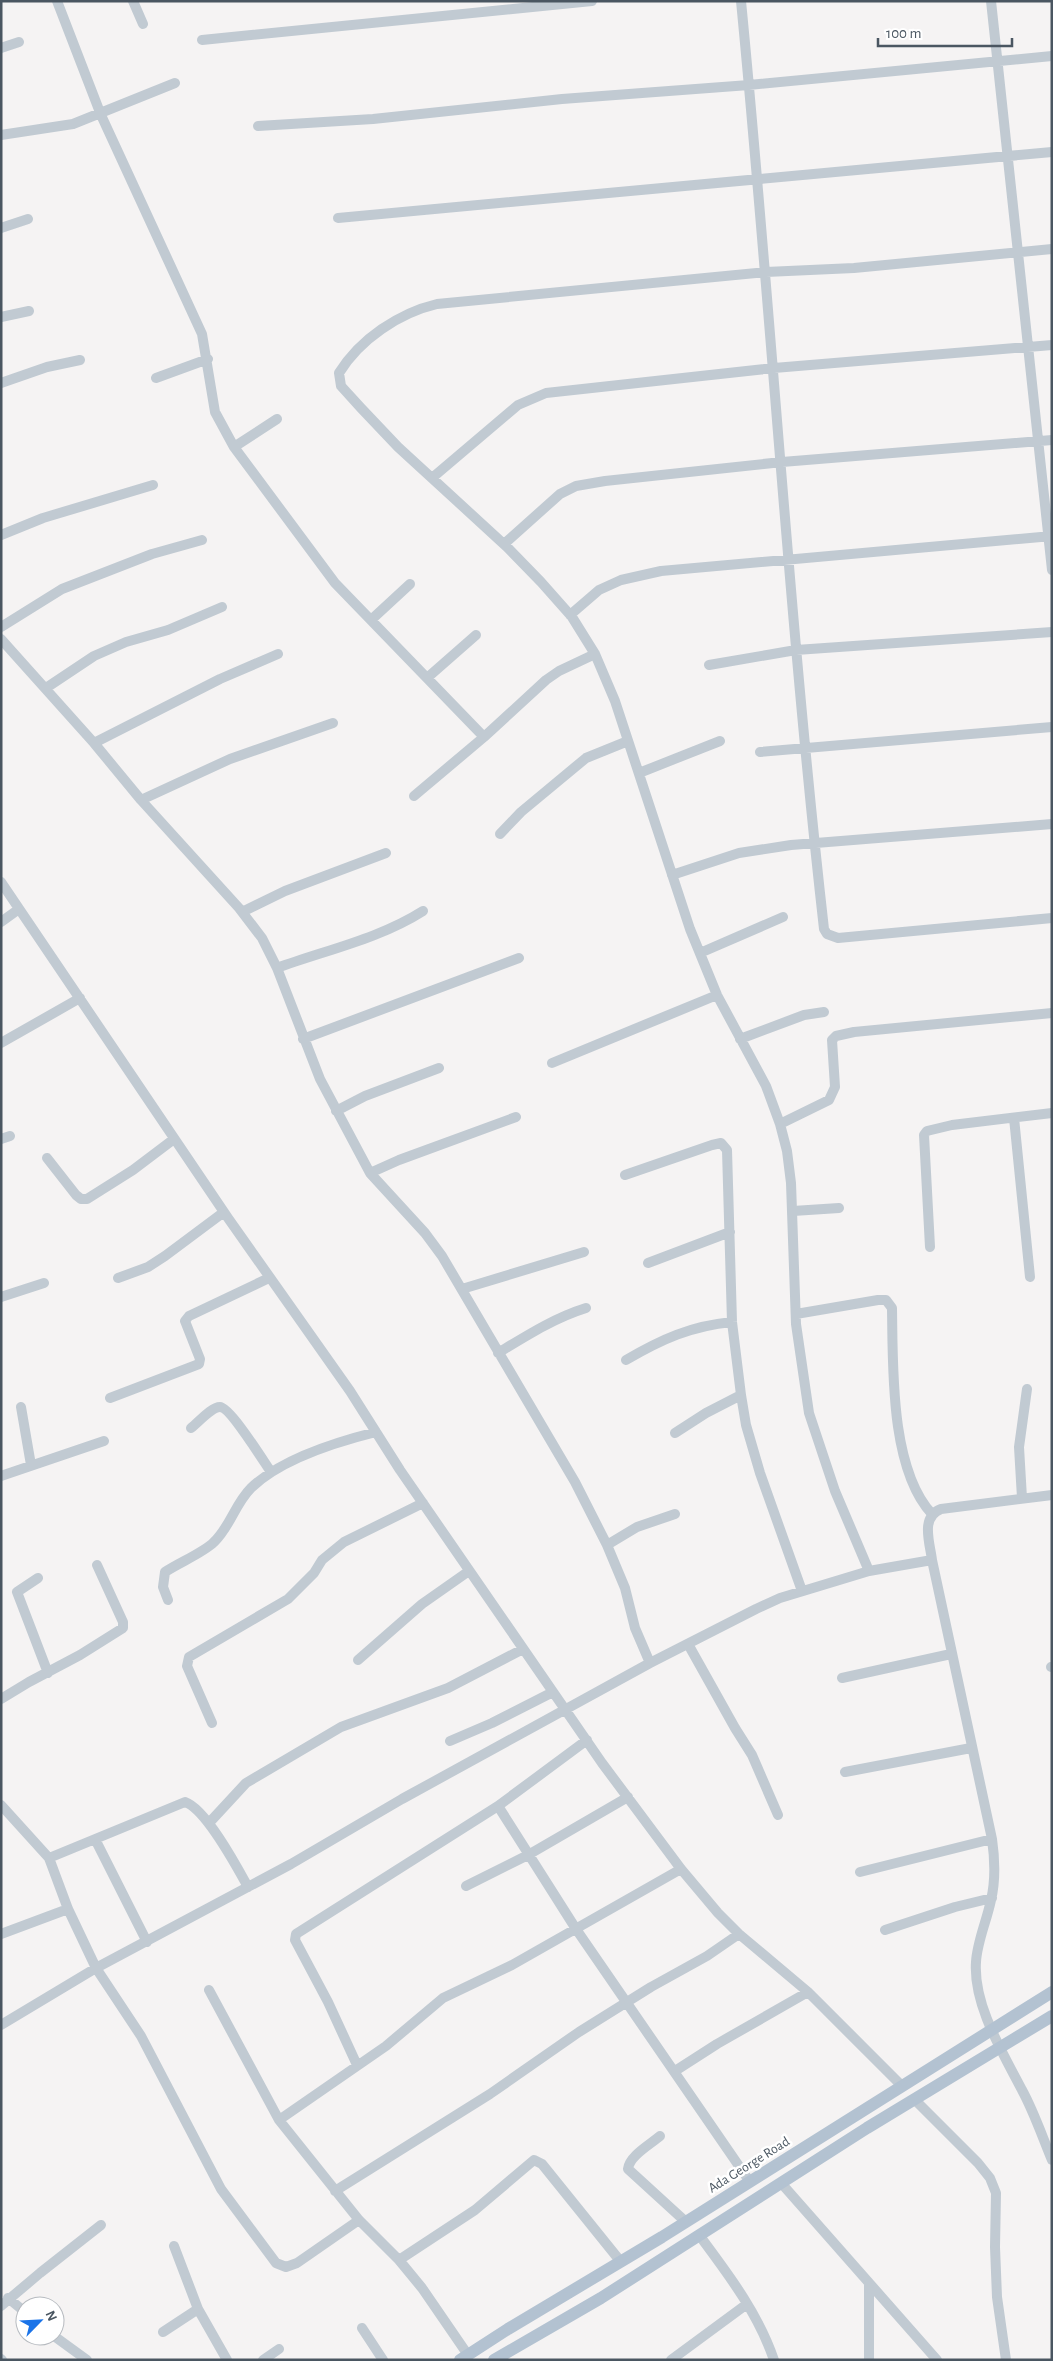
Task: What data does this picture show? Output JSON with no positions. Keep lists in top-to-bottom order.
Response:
{
  "streets": {
    "main road": ["Ada George Road"]
  },
  "scale_bar": "100 m",
  "north": "top right"
}
